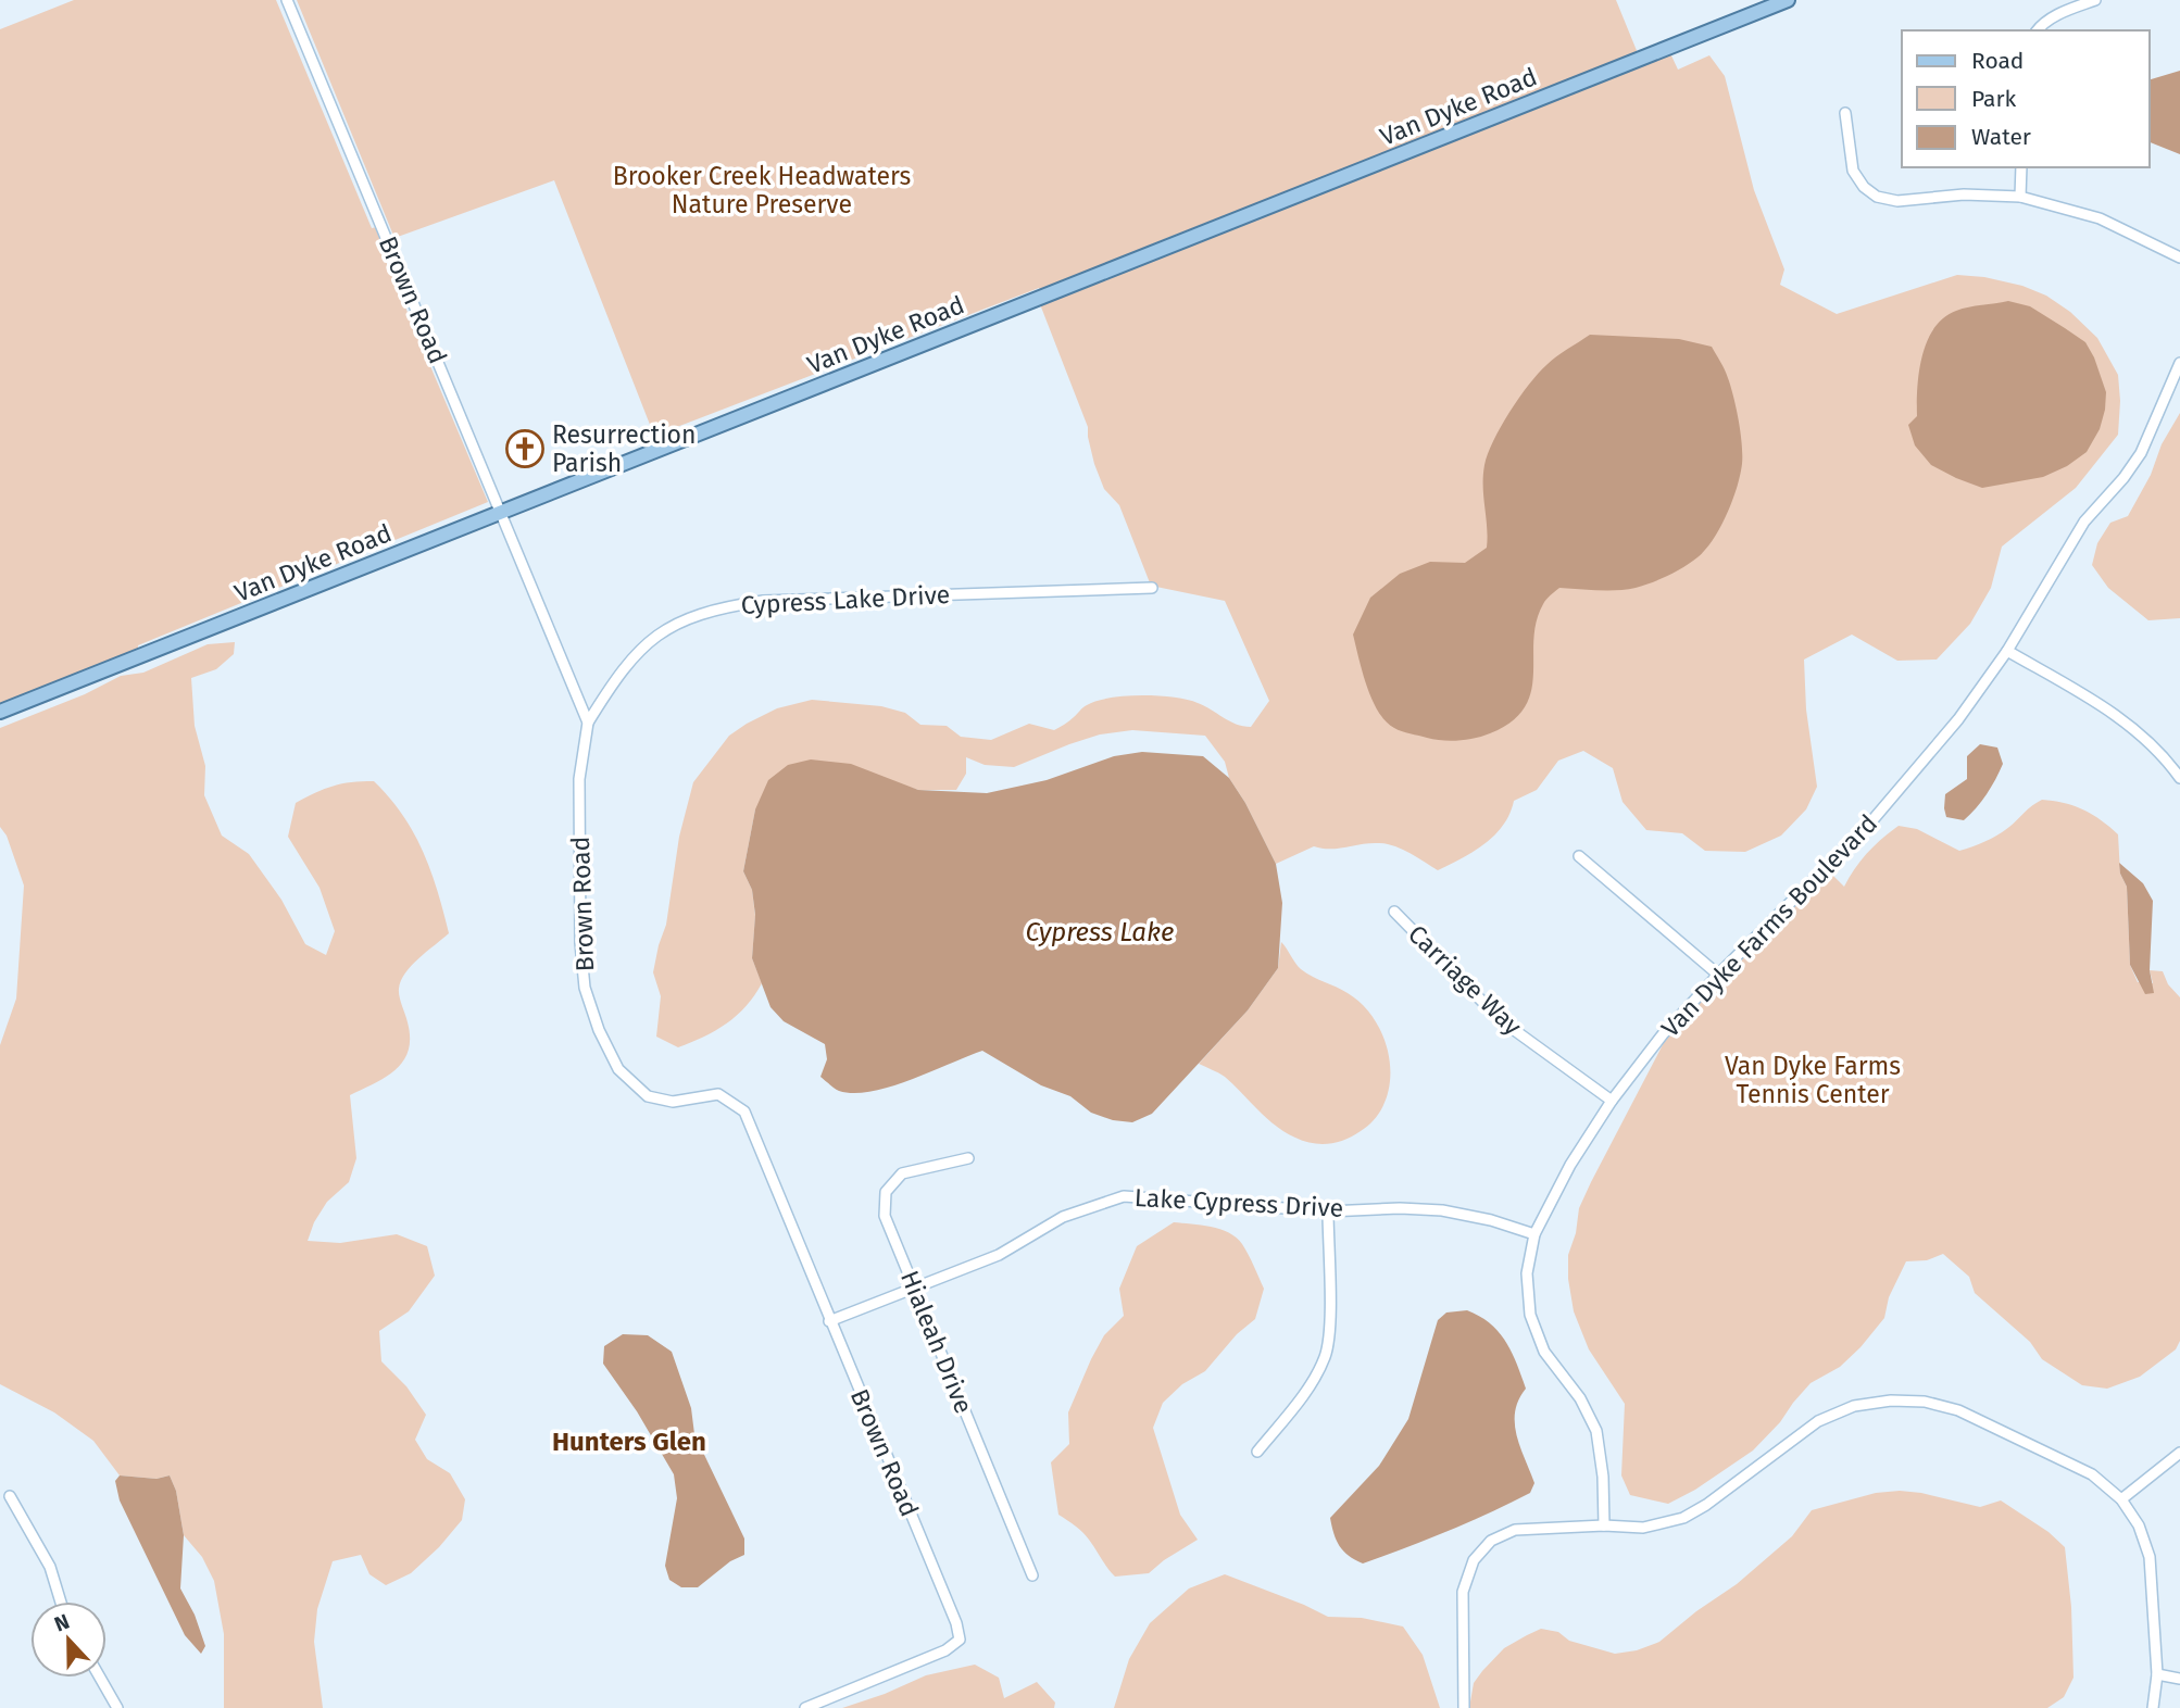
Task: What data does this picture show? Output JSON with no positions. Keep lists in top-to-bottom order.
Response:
{
  "streets": {
    "main road": ["Van Dyke Road"],
    "street": [
      "Brown Road",
      "Cypress Lake Drive",
      "Van Dyke Farms Boulevard",
      "Carriage Way",
      "Lake Cypress Drive",
      "Hialeah Drive"
    ]
  },
  "crossings": [
    ["Van Dyke Road", "Brown Road"],
    ["Brown Road", "Cypress Lake Drive"],
    ["Brown Road", "Lake Cypress Drive"],
    ["Van Dyke Farms Boulevard", "Carriage Way"],
    ["Van Dyke Farms Boulevard", "Lake Cypress Drive"],
    ["Lake Cypress Drive", "Hialeah Drive"]
  ],
  "districts": ["Hunters Glen"],
  "water": ["Cypress Lake"],
  "parks": ["Brooker Creek Headwaters Nature Preserve", "Van Dyke Farms Tennis Center"],
  "places": {
    "church": ["Resurrection Parish"]
  },
  "legend": ["Road", "Park", "Water"],
  "north": "top"
}
